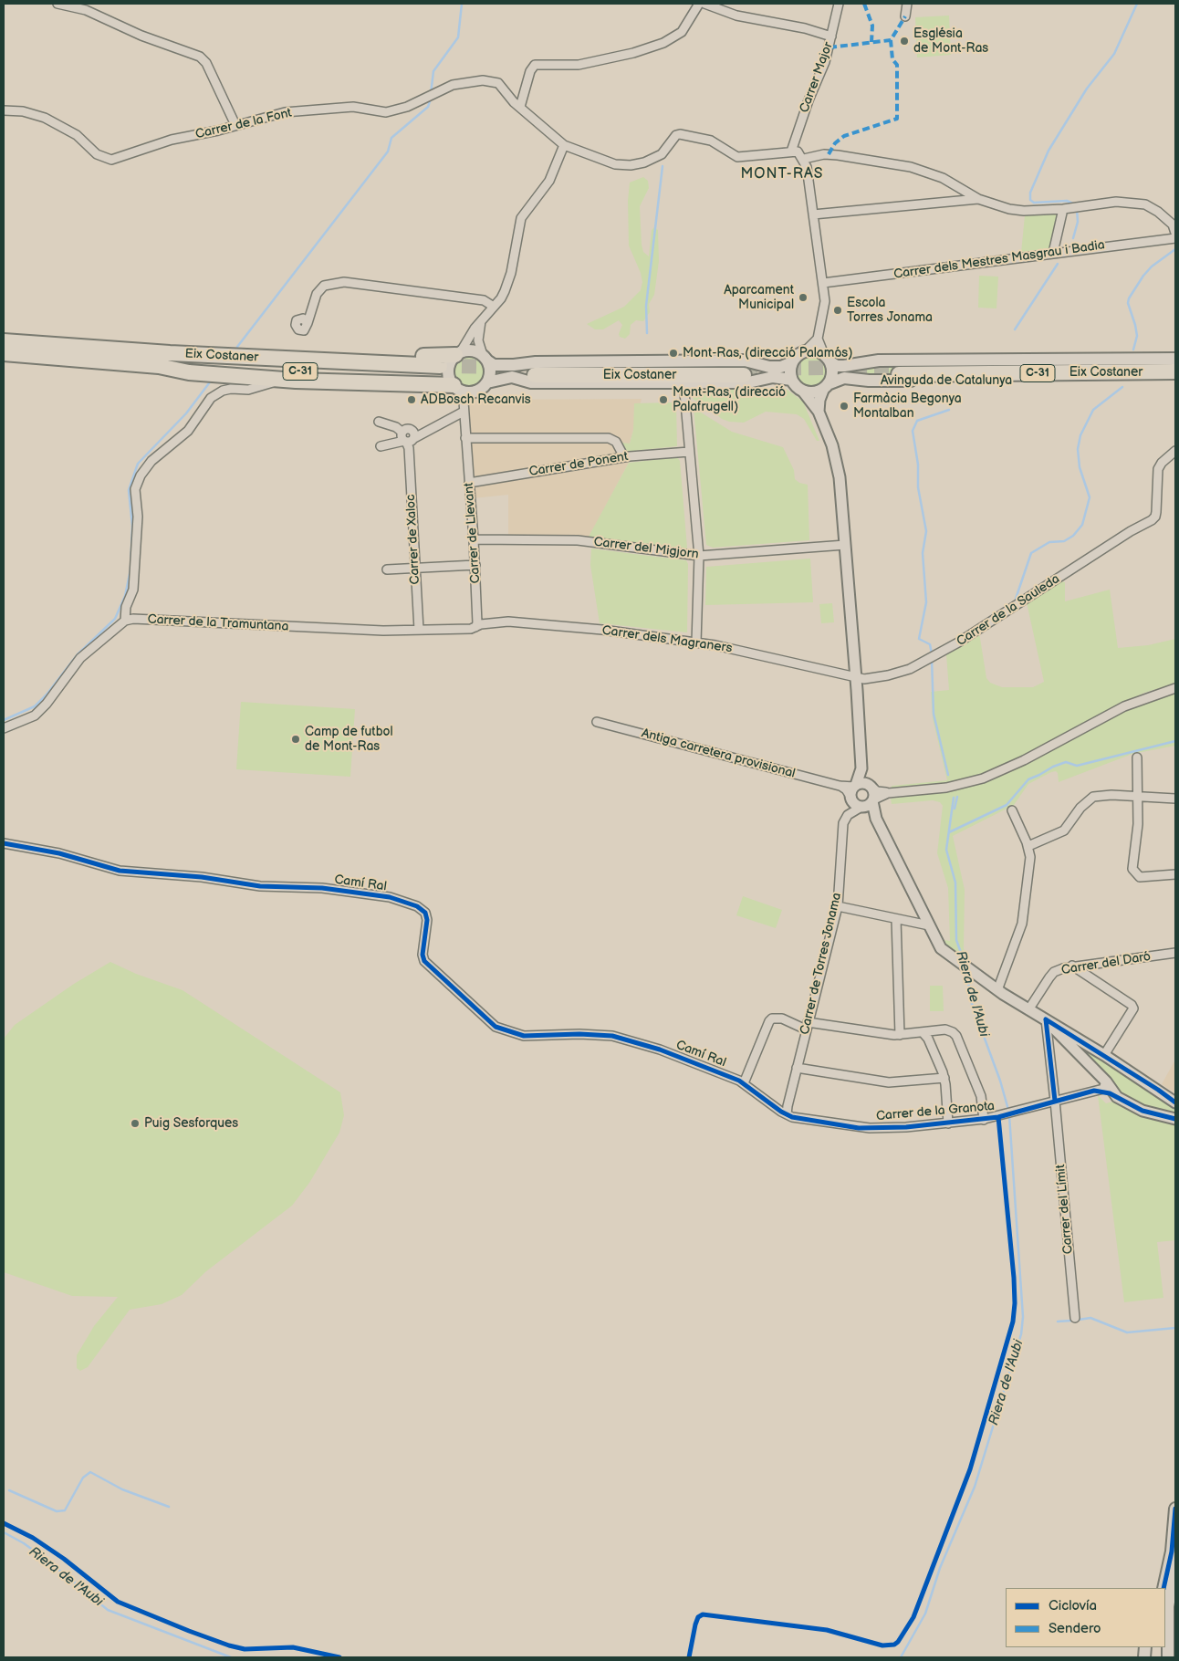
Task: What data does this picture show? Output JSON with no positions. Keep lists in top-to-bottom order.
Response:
{
  "streets": {
    "highway": ["Eix Costaner", "C-31"],
    "main road": ["Avinguda de Catalunya"],
    "street": [
      "Carrer Major",
      "Carrer de la Font",
      "Carrer dels Mestres Masgrau i Badia",
      "Carrer de Ponent",
      "Carrer de Llevant",
      "Carrer de Xaloc",
      "Carrer del Migjorn",
      "Carrer de la Sauleda",
      "Carrer de la Tramuntana",
      "Carrer dels Magraners",
      "Antiga carretera provisional",
      "Camí Ral",
      "Carrer de Torres Jonama",
      "Carrer del Daró",
      "Carrer de la Granota",
      "Carrer del Límit"
    ]
  },
  "crossings": [
    ["Carrer Major", "Carrer de la Font"],
    ["Eix Costaner", "C-31"],
    ["Eix Costaner", "Carrer de Llevant"],
    ["Carrer de Ponent", "Carrer de Llevant"],
    ["Carrer de Llevant", "Carrer del Migjorn"],
    ["Carrer de Llevant", "Carrer de la Tramuntana"],
    ["Carrer de Llevant", "Carrer dels Magraners"],
    ["Carrer de Xaloc", "Carrer de la Tramuntana"],
    ["Carrer de la Sauleda", "Carrer dels Magraners"],
    ["Carrer de la Tramuntana", "Carrer dels Magraners"],
    ["Carrer de Torres Jonama", "Carrer de la Granota"],
    ["Carrer de la Granota", "Carrer del Límit"]
  ],
  "districts": ["MONT-RAS"],
  "water": ["Riera de l'Aubi"],
  "places": [
    "Església de Mont-Ras",
    "Aparcament Municipal",
    "Escola Torres Jonama",
    "Mont-Ras, (direcció Palamós)",
    "ADBosch Recanvis",
    "Mont-Ras, (direcció Palafrugell)",
    "Farmàcia Begonya Montalban",
    "Camp de futbol de Mont-Ras",
    "Puig Sesforques"
  ],
  "legend": ["Ciclovía", "Sendero"]
}
